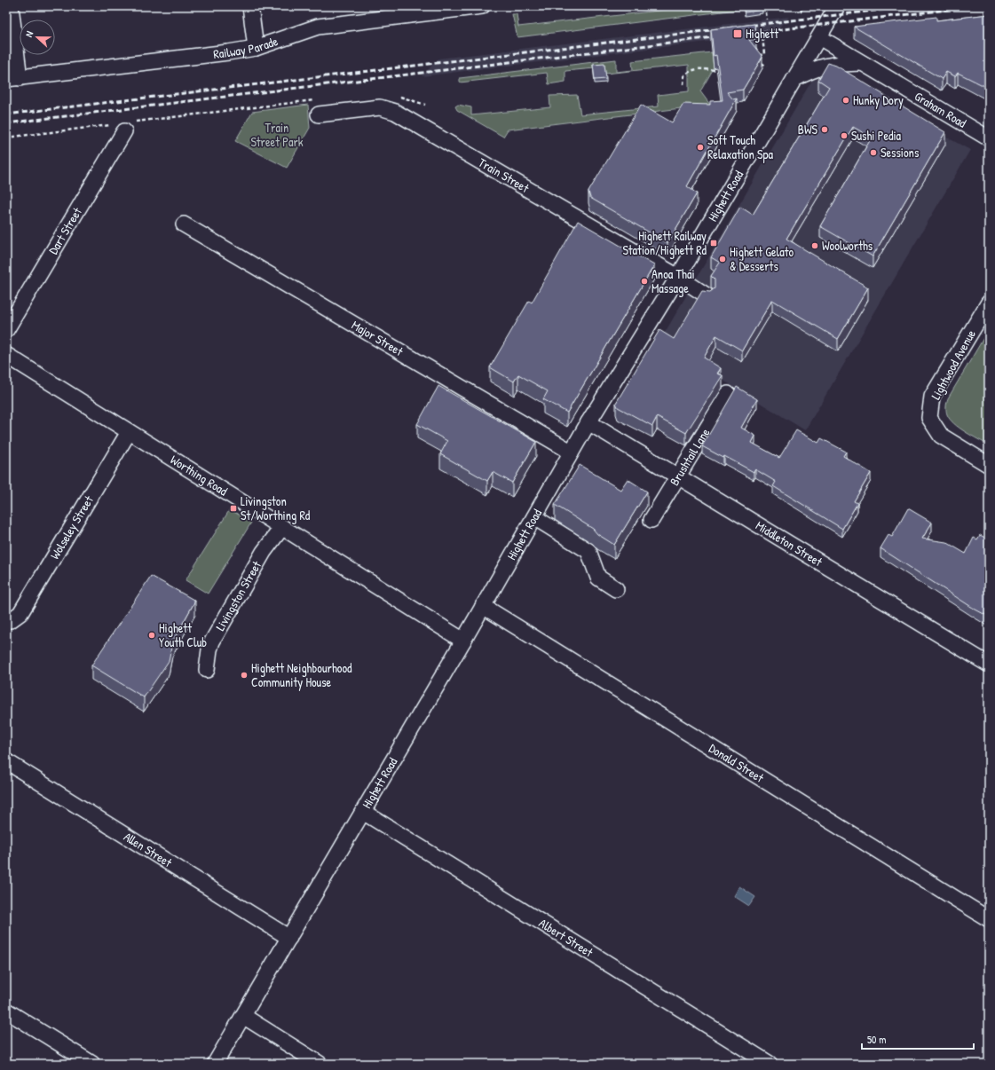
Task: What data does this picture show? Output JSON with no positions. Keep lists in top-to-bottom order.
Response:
{
  "streets": {
    "street": [
      "Railway Parade",
      "Graham Road",
      "Train Street",
      "Highett Road",
      "Dart Street",
      "Major Street",
      "Lightwood Avenue",
      "Brushtail Lane",
      "Worthing Road",
      "Wolseley Street",
      "Middleton Street",
      "Livingston Street",
      "Donald Street",
      "Allen Street",
      "Albert Street"
    ]
  },
  "crossings": [
    ["Graham Road", "Highett Road"],
    ["Train Street", "Highett Road"],
    ["Highett Road", "Major Street"],
    ["Highett Road", "Worthing Road"],
    ["Highett Road", "Middleton Street"],
    ["Highett Road", "Donald Street"],
    ["Highett Road", "Allen Street"],
    ["Highett Road", "Albert Street"],
    ["Brushtail Lane", "Middleton Street"],
    ["Worthing Road", "Wolseley Street"],
    ["Worthing Road", "Livingston Street"]
  ],
  "parks": ["Train Street Park"],
  "places": {
    "transit": ["Highett", "Highett Railway Station/Highett Rd", "Livingston St/Worthing Rd"],
    "other": [
      "Hunky Dory",
      "BWS",
      "Sushi Pedia",
      "Soft Touch Relaxation Spa",
      "Sessions",
      "Woolworths",
      "Highett Gelato & Desserts",
      "Anoa Thai Massage",
      "Highett Youth Club",
      "Highett Neighbourhood Community House"
    ]
  },
  "scale_bar": "50 m",
  "north": "left"
}
